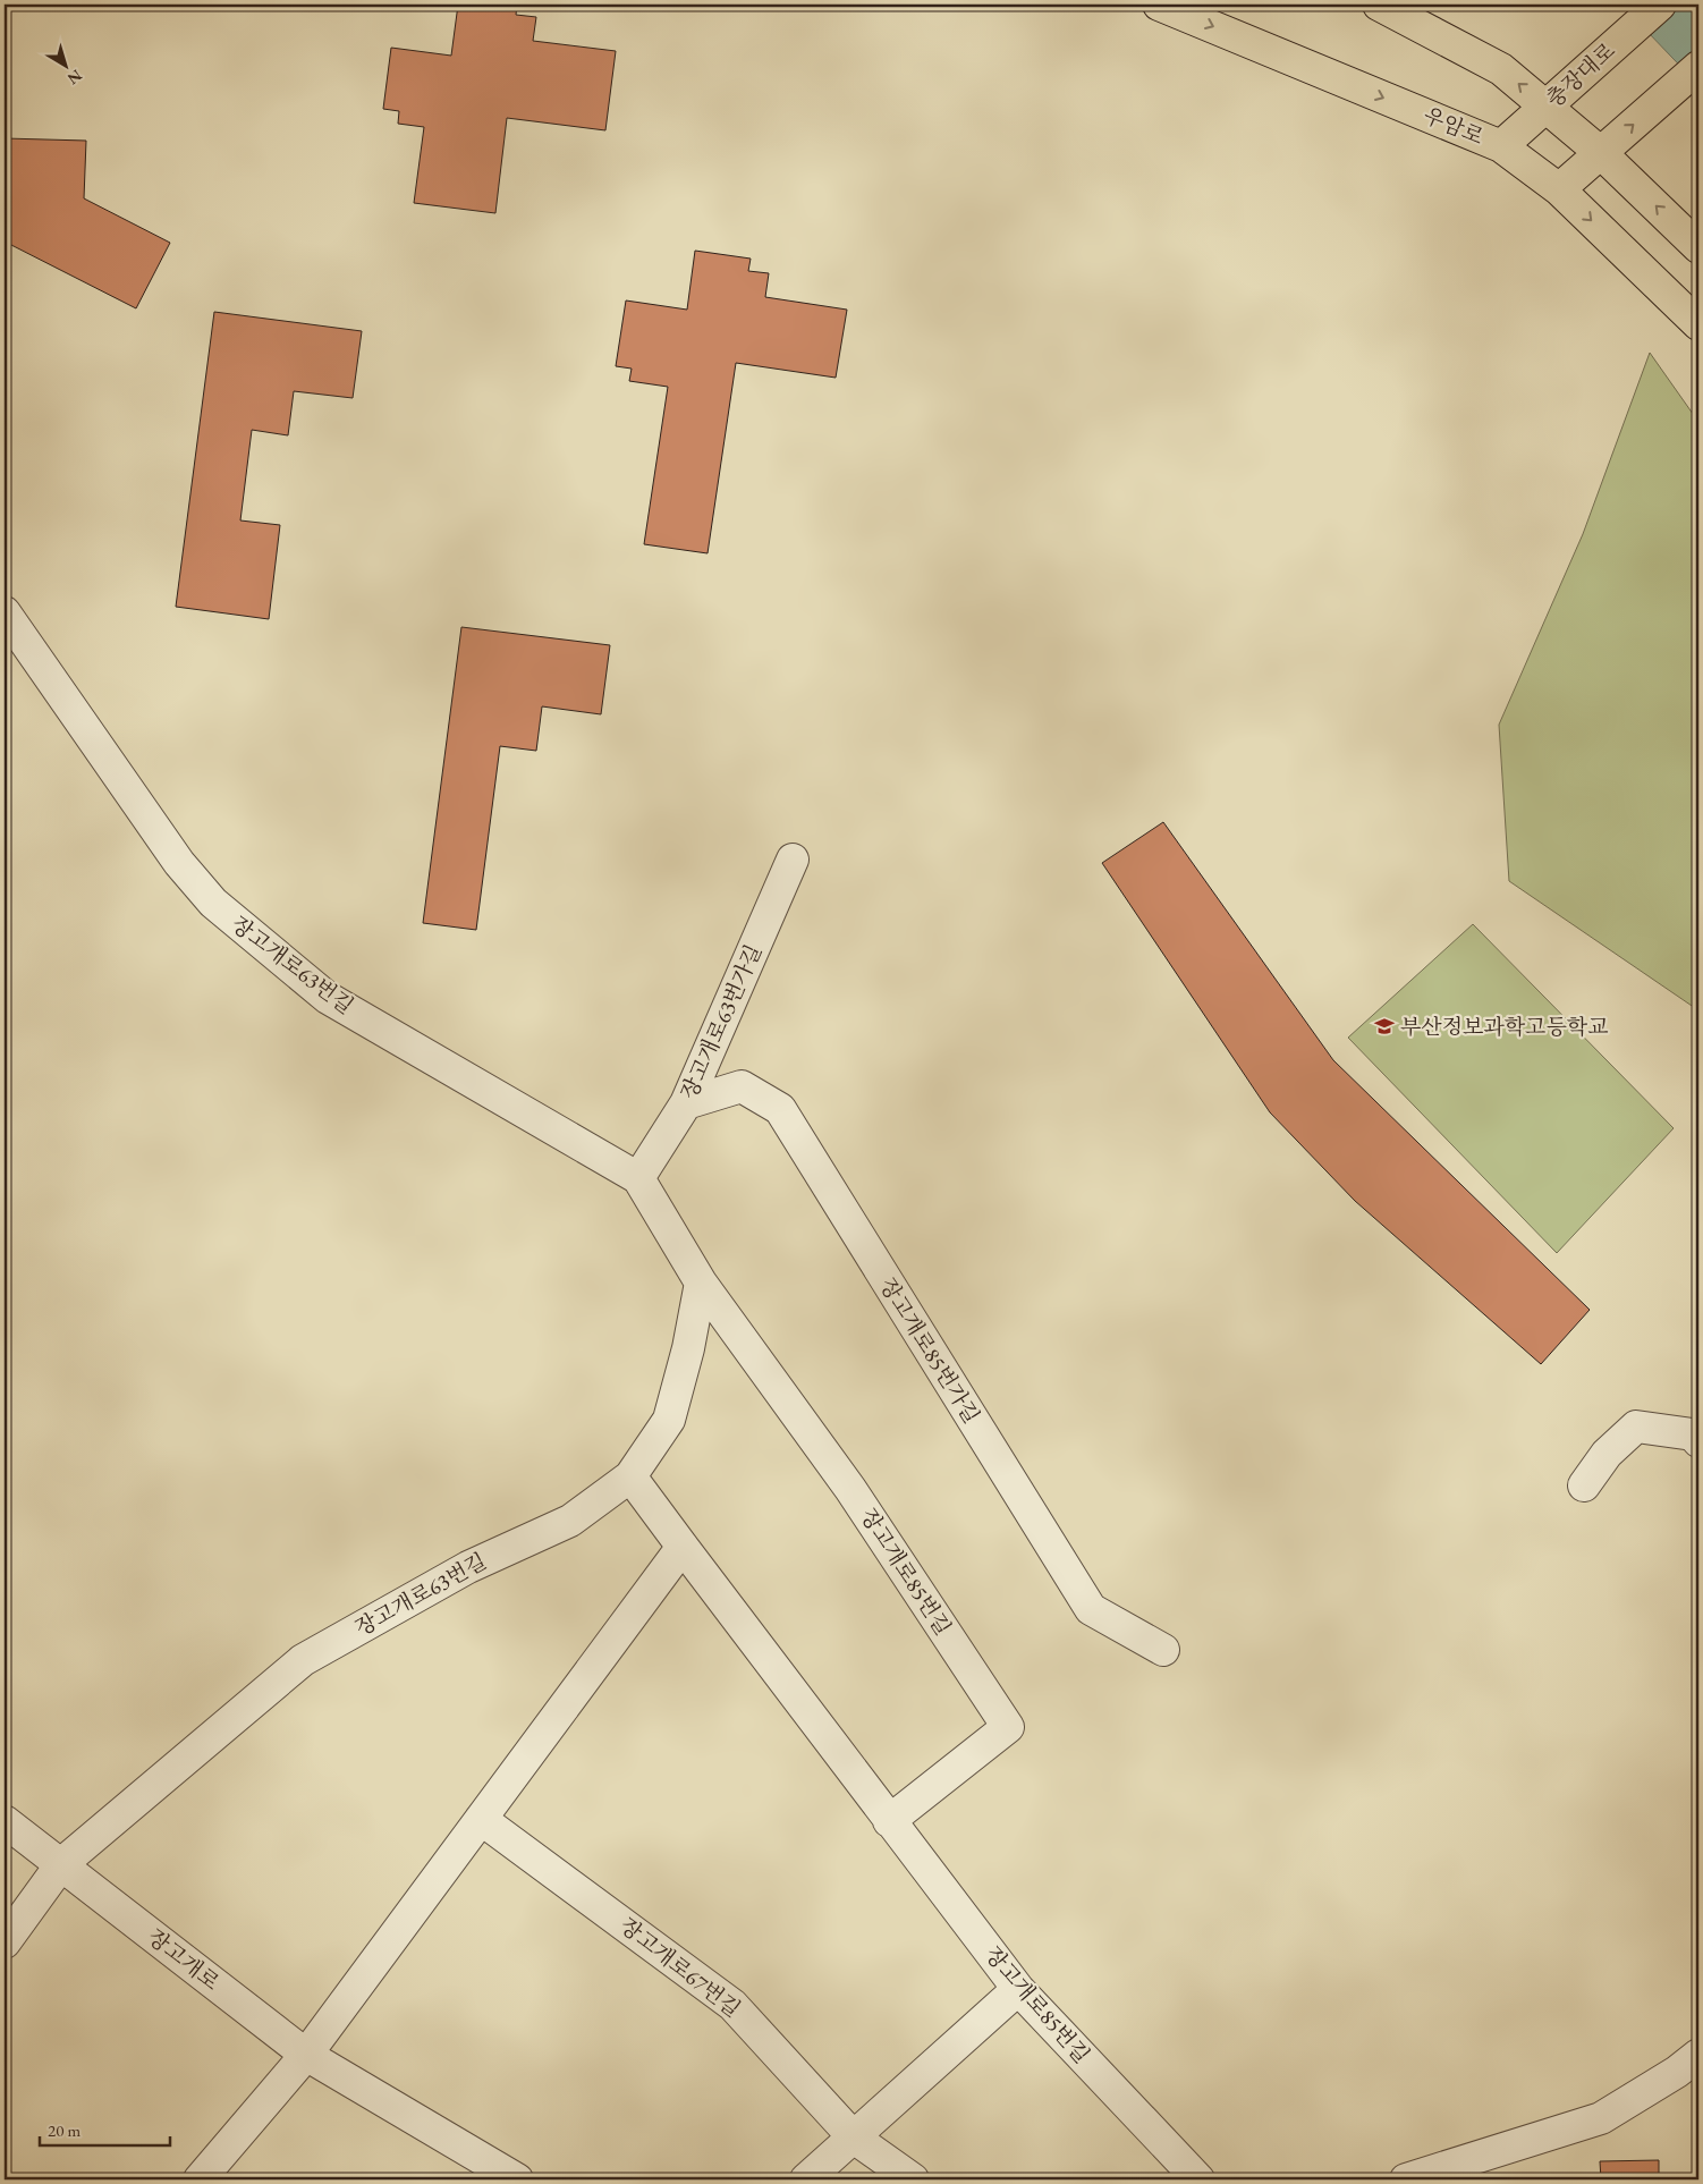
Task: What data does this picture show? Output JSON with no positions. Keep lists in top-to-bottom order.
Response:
{
  "streets": {
    "main road": ["충장대로", "우암로"],
    "street": [
      "장고개로63번길",
      "장고개로63번가길",
      "장고개로85번가길",
      "장고개로85번길",
      "장고개로",
      "장고개로67번길"
    ]
  },
  "crossings": [
    ["충장대로", "우암로"],
    ["장고개로63번길", "장고개로63번가길"],
    ["장고개로63번길", "장고개로85번길"],
    ["장고개로63번길", "장고개로"],
    ["장고개로63번가길", "장고개로85번가길"]
  ],
  "places": {
    "school or university": ["부산정보과학고등학교"]
  },
  "scale_bar": "20 m",
  "north": "bottom right"
}
